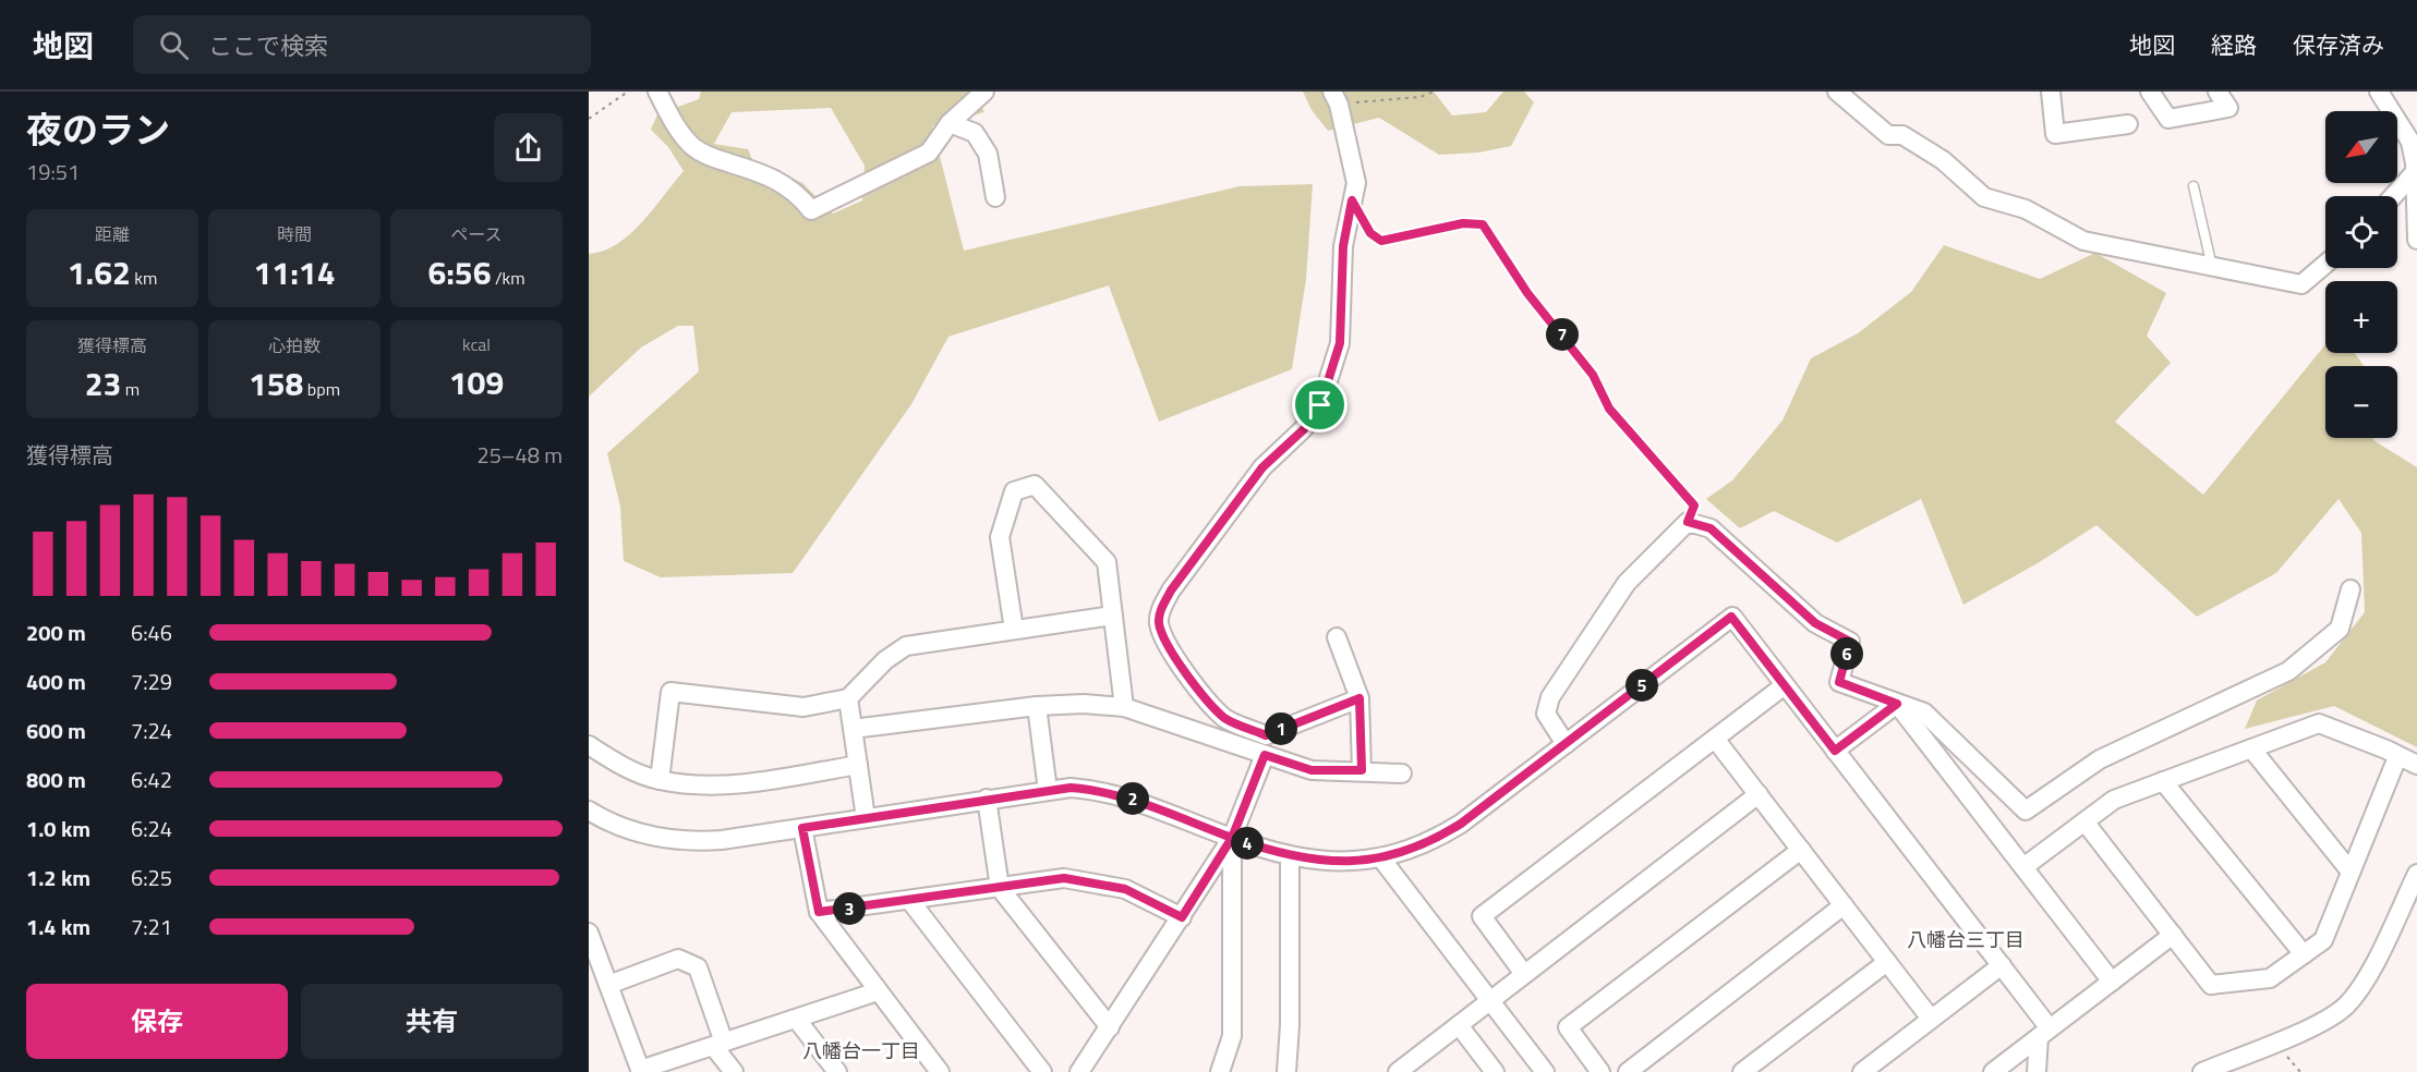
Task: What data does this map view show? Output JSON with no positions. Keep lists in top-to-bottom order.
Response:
{
  "districts": ["八幡台三丁目", "八幡台一丁目"],
  "north": "bottom left",
  "page": {
    "header": "地図",
    "search": "ここで検索",
    "nav": ["地図", "経路", "保存済み"],
    "heading": ["夜のラン", "19:51"],
    "map_buttons": ["+", "−"],
    "stats": [
      ["距離", "1.62 km"],
      ["時間", "11:14"],
      ["ペース", "6:56 /km"],
      ["獲得標高", "23 m"],
      ["心拍数", "158 bpm"],
      ["kcal", "109"]
    ],
    "pins": [
      "7",
      "6",
      "5",
      "1",
      "2",
      "4",
      "3"
    ],
    "chart": ["獲得標高", "25–48 m"],
    "list": [
      {
        "name": "200 m",
        "note": "6:46"
      },
      {
        "name": "400 m",
        "note": "7:29"
      },
      {
        "name": "600 m",
        "note": "7:24"
      },
      {
        "name": "800 m",
        "note": "6:42"
      },
      {
        "name": "1.0 km",
        "note": "6:24"
      },
      {
        "name": "1.2 km",
        "note": "6:25"
      },
      {
        "name": "1.4 km",
        "note": "7:21"
      }
    ],
    "buttons": ["保存", "共有"]
  }
}
